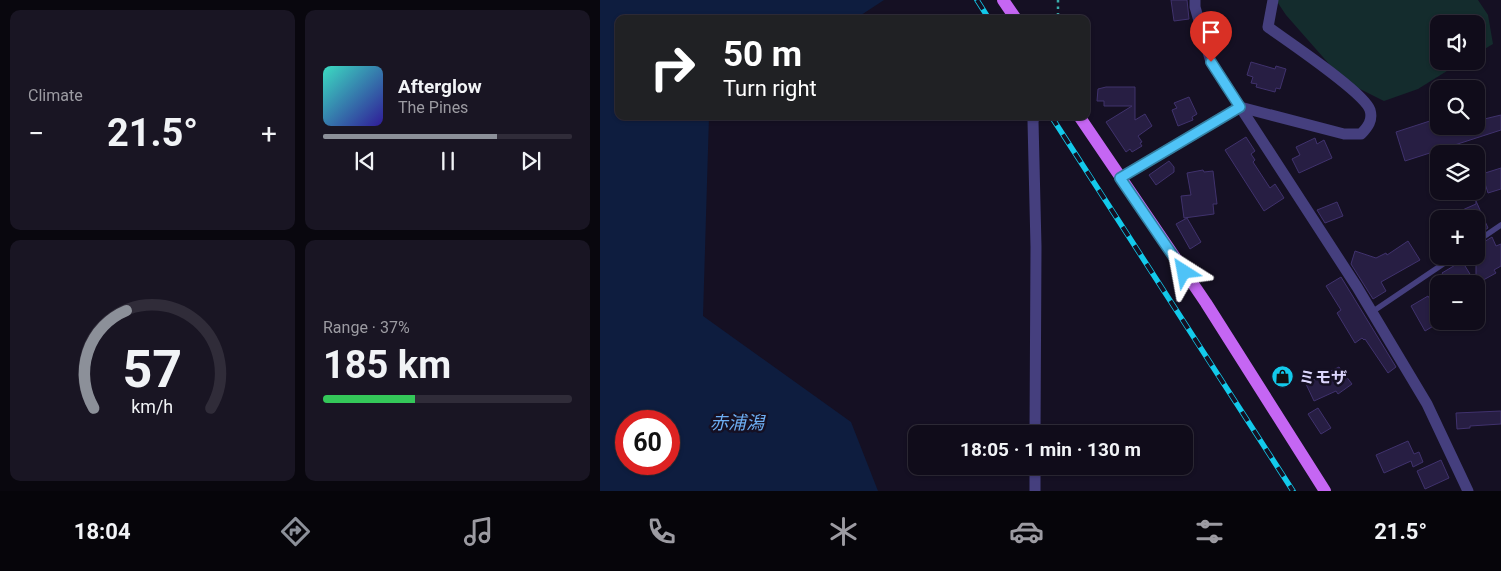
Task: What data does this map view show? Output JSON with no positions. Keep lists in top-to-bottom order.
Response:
{
  "water": ["赤浦潟"],
  "places": {
    "shop": ["ミモザ"]
  },
  "page": {
    "tile": [
      "Climate",
      ["Range · 37%", "185 km"]
    ],
    "map_buttons": ["+", "−"],
    "turn": ["50 m", "Turn right"],
    "song": ["Afterglow", "The Pines"],
    "heat": ["−", "21.5°", "+"],
    "limit": "60",
    "trip": "18:05 · 1 min · 130 m",
    "tabs": ["18:04", "21.5°"],
    "gauge": ["57", "km/h"]
  }
}
